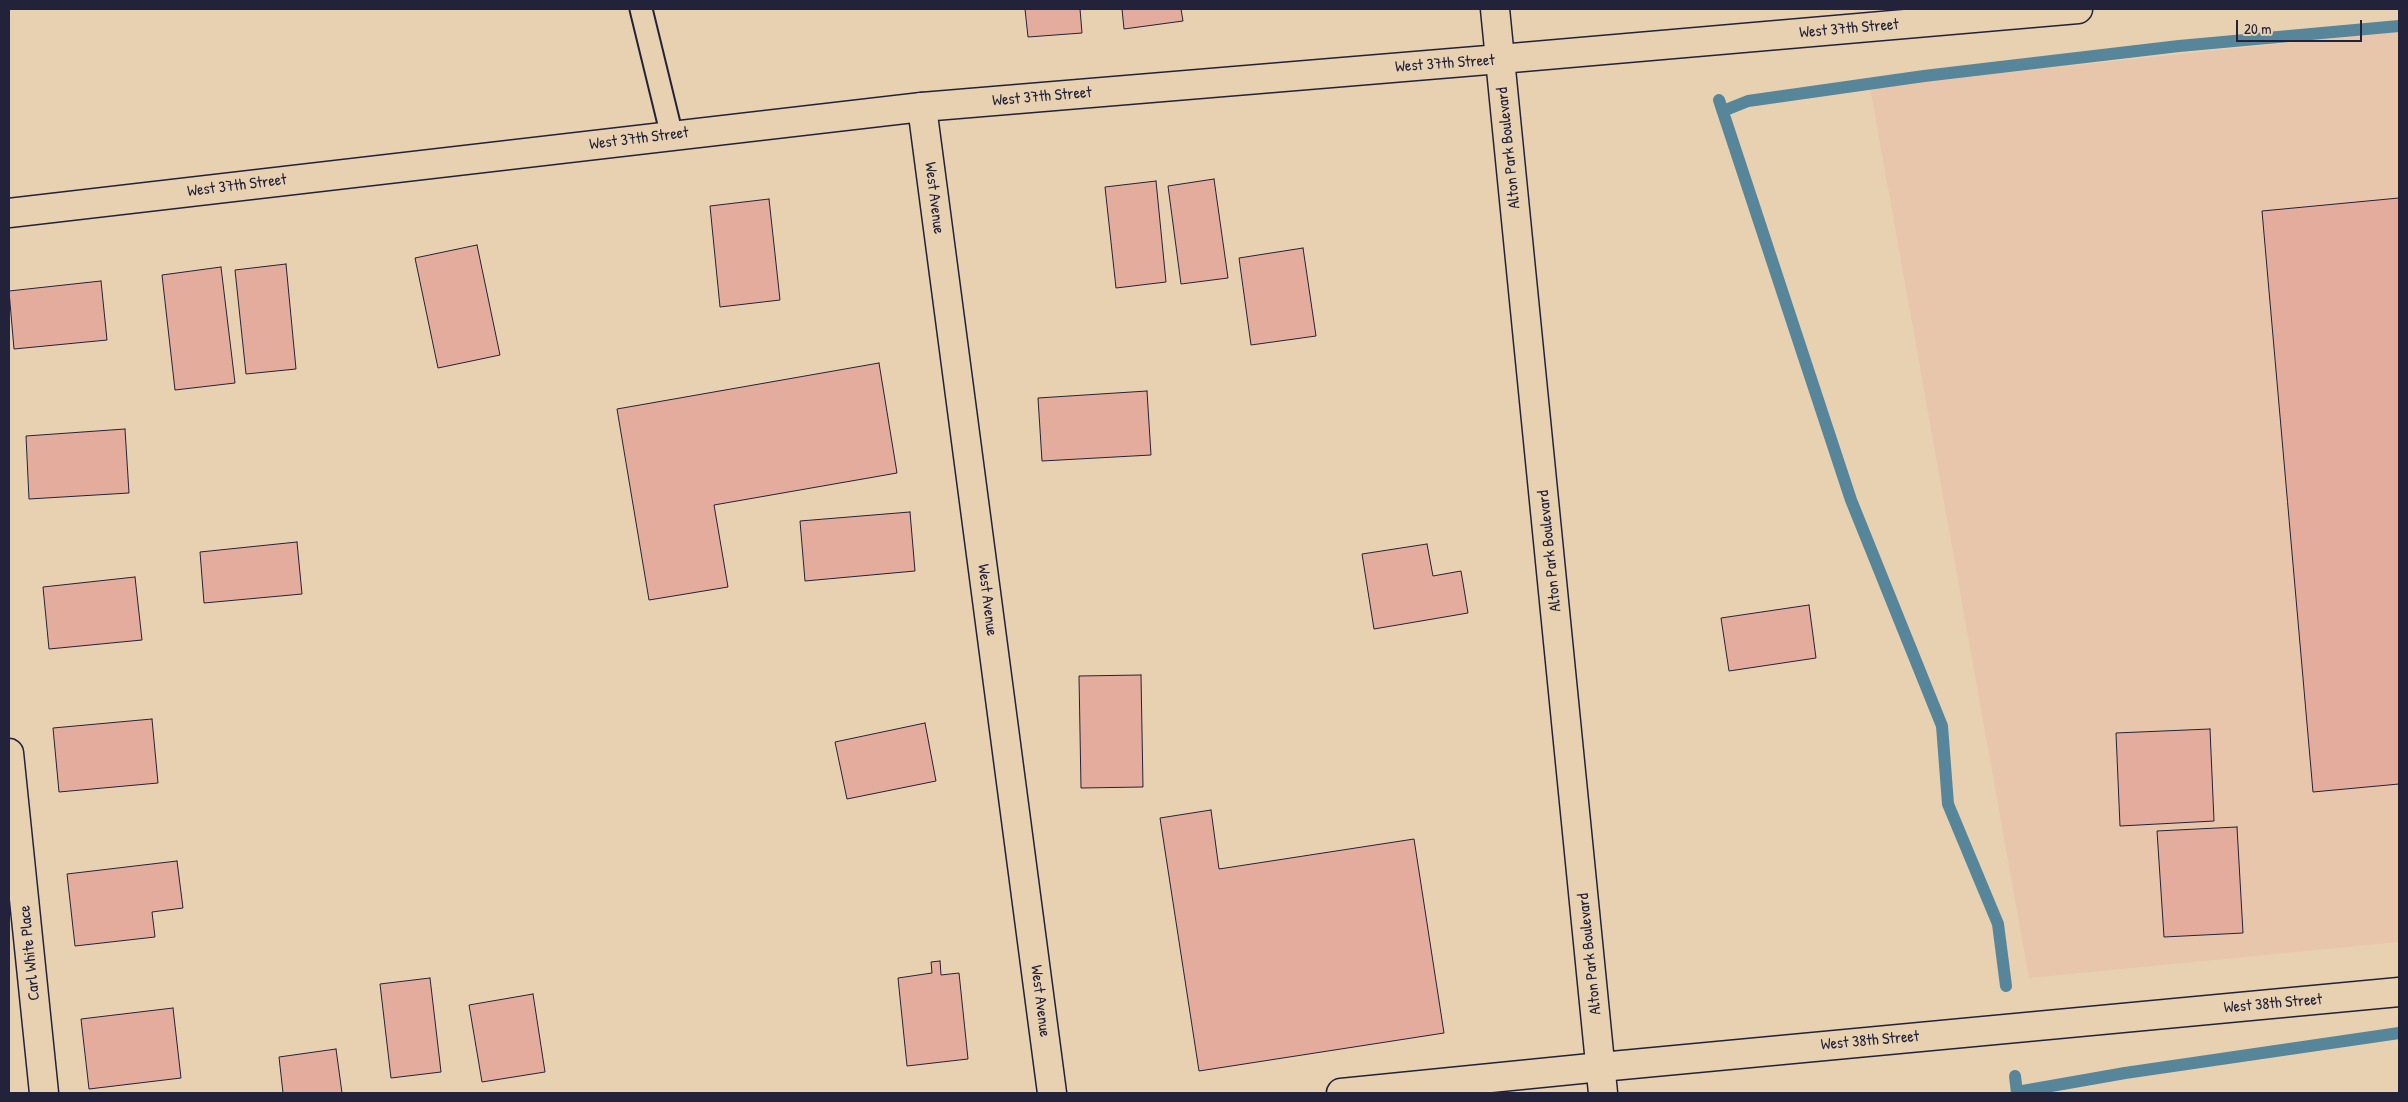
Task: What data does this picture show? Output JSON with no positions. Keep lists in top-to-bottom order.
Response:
{
  "streets": {
    "street": [
      "West 37th Street",
      "Alton Park Boulevard",
      "West Avenue",
      "Carl White Place",
      "West 38th Street"
    ]
  },
  "crossings": [
    ["West 37th Street", "Alton Park Boulevard"],
    ["West 37th Street", "West Avenue"],
    ["Alton Park Boulevard", "West 38th Street"]
  ],
  "scale_bar": "20 m"
}
